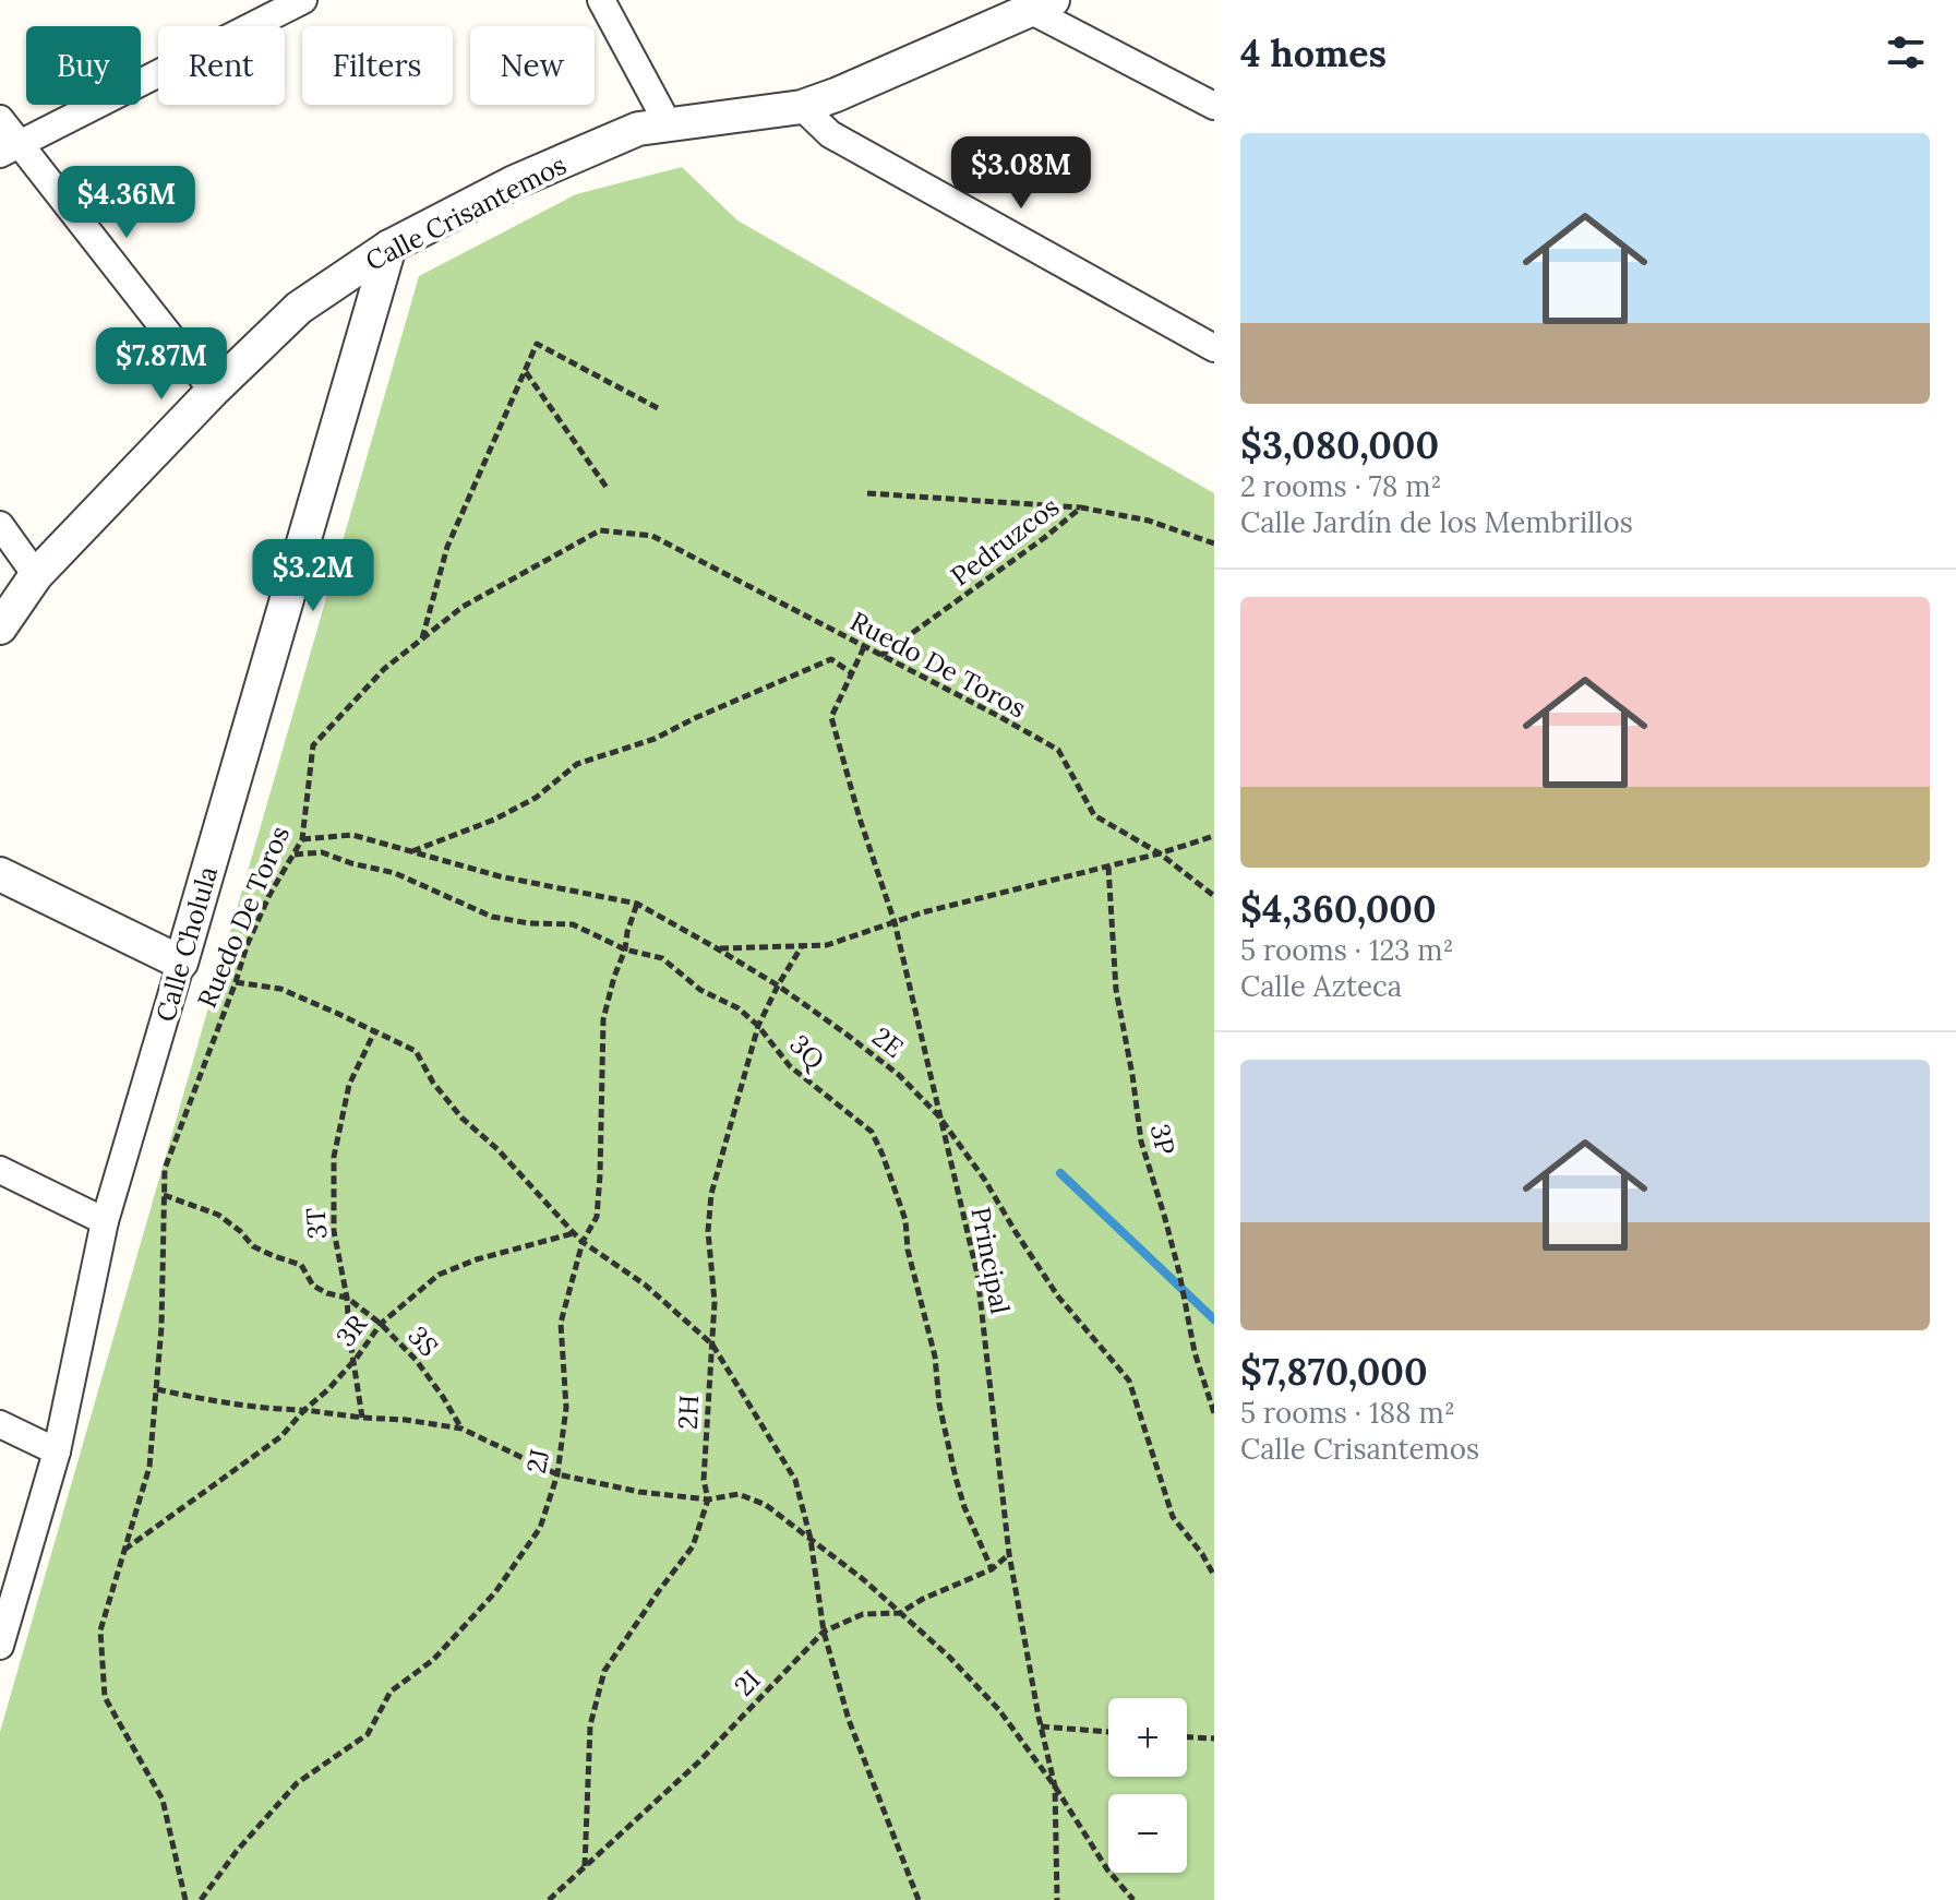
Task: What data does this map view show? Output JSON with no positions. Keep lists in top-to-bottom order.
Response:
{
  "streets": {
    "street": ["Calle Crisantemos", "Calle Cholula"],
    "path": [
      "Pedruzcos",
      "Ruedo De Toros",
      "2E",
      "3Q",
      "3P",
      "3T",
      "Principal",
      "3R",
      "3S",
      "2H",
      "2J",
      "2I"
    ]
  },
  "crossings": [
    ["Calle Crisantemos", "Calle Cholula"],
    ["Pedruzcos", "Ruedo De Toros"],
    ["Ruedo De Toros", "2E"],
    ["Ruedo De Toros", "3Q"],
    ["Ruedo De Toros", "Principal"],
    ["Ruedo De Toros", "3R"],
    ["Ruedo De Toros", "3S"],
    ["2E", "Principal"],
    ["2E", "2H"],
    ["2E", "2J"],
    ["3Q", "2H"],
    ["3Q", "2J"],
    ["3Q", "2I"],
    ["3T", "3R"],
    ["3T", "3S"],
    ["Principal", "2I"],
    ["3R", "3S"],
    ["2H", "2I"]
  ],
  "page": {
    "heading": "4 homes",
    "chip": [
      "Buy",
      "Rent",
      "Filters",
      "New"
    ],
    "list": [
      {
        "name": "$3,080,000",
        "note": "2 rooms · 78 m² · Calle Jardín de los Membrillos"
      },
      {
        "name": "$4,360,000",
        "note": "5 rooms · 123 m² · Calle Azteca"
      },
      {
        "name": "$7,870,000",
        "note": "5 rooms · 188 m² · Calle Crisantemos"
      }
    ],
    "price": [
      "$3.08M",
      "$4.36M",
      "$7.87M",
      "$3.2M"
    ],
    "map_buttons": ["+", "−"]
  }
}
